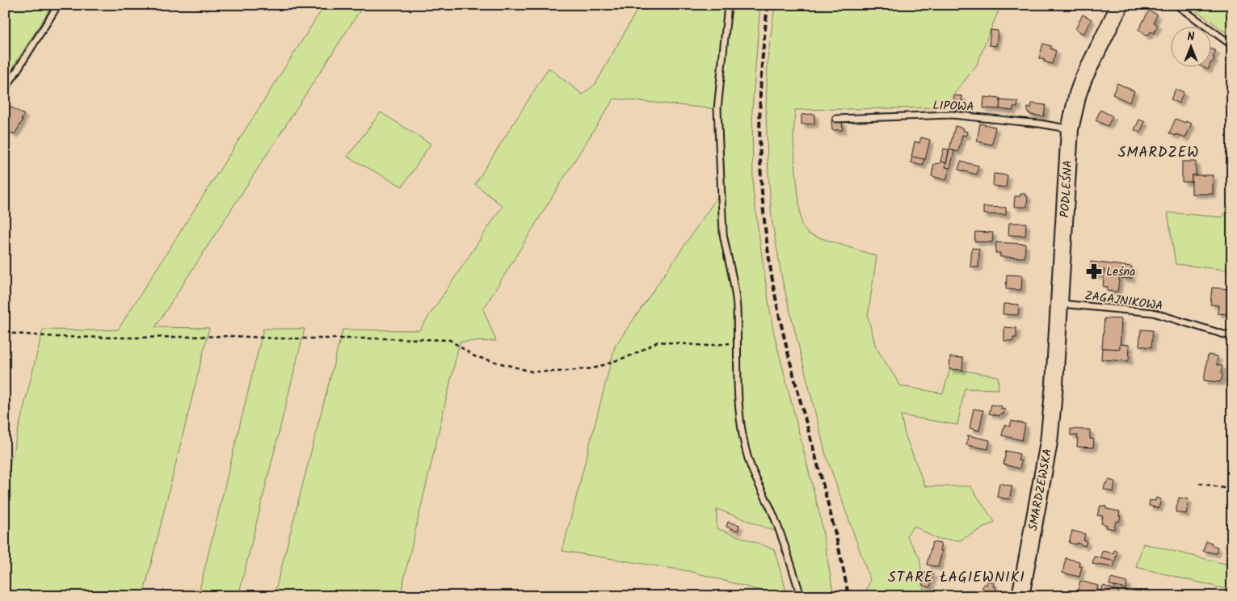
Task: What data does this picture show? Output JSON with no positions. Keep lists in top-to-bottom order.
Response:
{
  "streets": {
    "street": ["PODLEŚNA", "SMARDZEWSKA"],
    "lane": ["LIPOWA", "ZAGAJNIKOWA"]
  },
  "crossings": [
    ["LIPOWA", "PODLEŚNA"],
    ["PODLEŚNA", "ZAGAJNIKOWA"],
    ["PODLEŚNA", "SMARDZEWSKA"]
  ],
  "districts": ["SMARDZEW", "STARE ŁAGIEWNIKI"],
  "places": {
    "pharmacy": ["Leśna"]
  },
  "north": "top"
}
